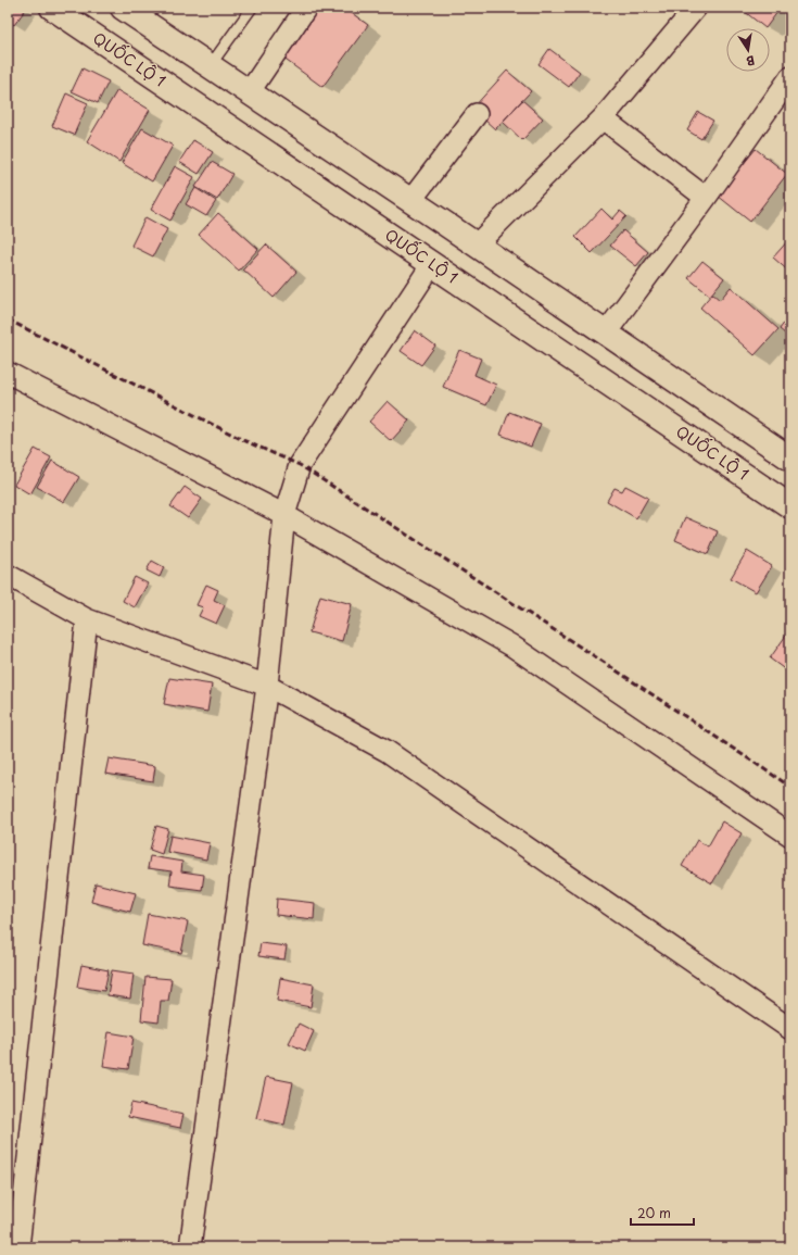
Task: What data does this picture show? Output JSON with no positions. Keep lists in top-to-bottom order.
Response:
{
  "streets": {
    "highway": ["QUỐC LỘ 1"]
  },
  "scale_bar": "20 m",
  "north": "bottom"
}
